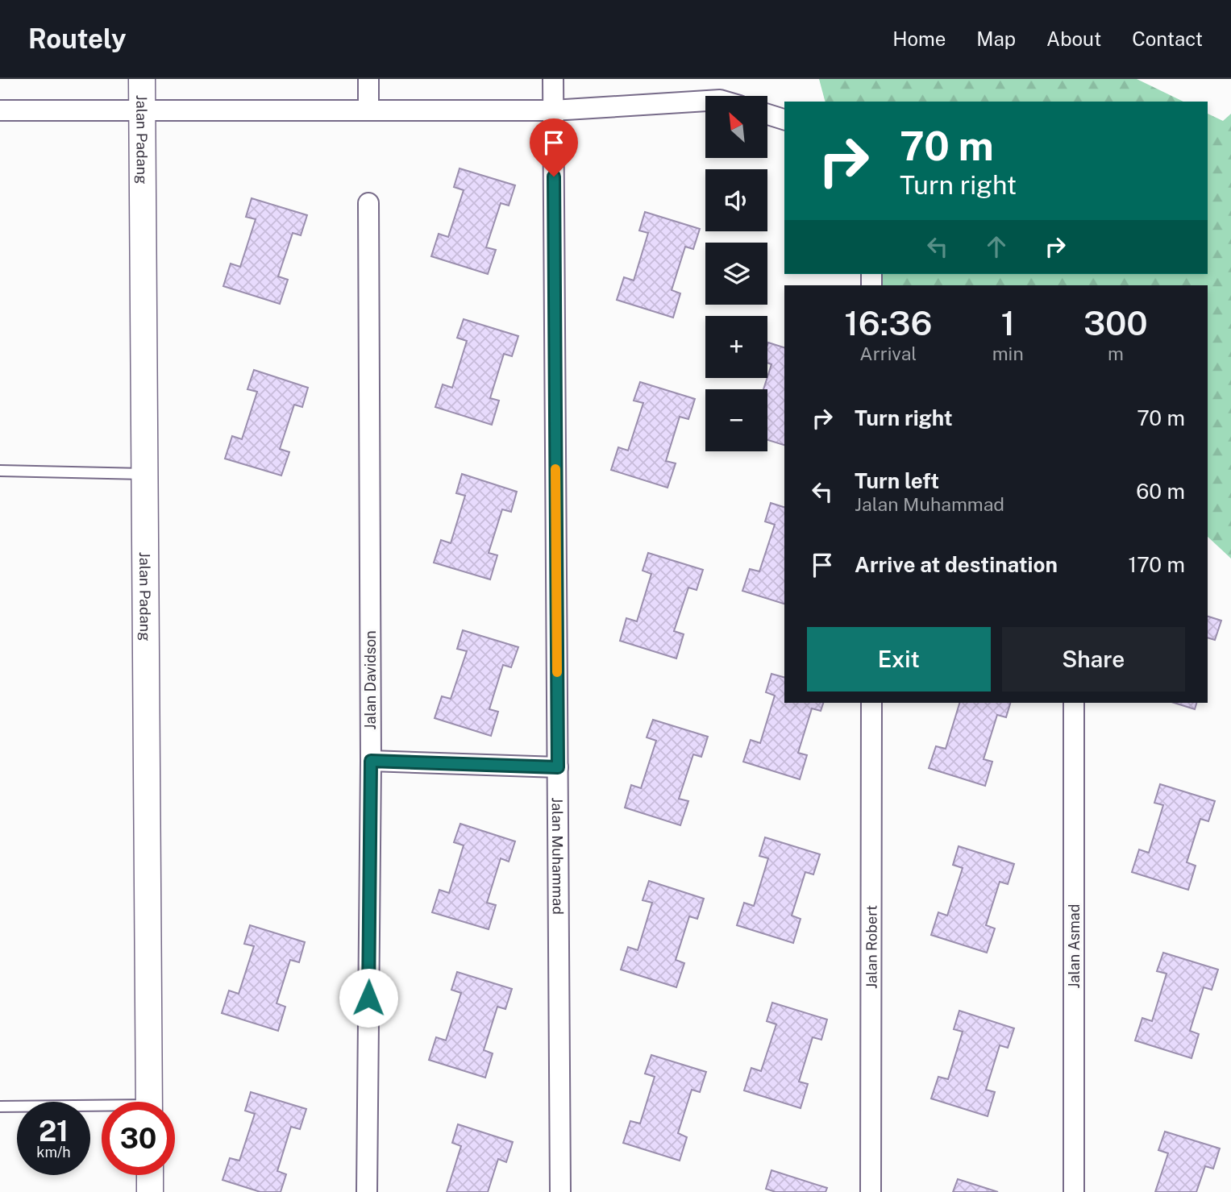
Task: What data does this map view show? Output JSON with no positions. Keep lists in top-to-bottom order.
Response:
{
  "streets": {
    "street": [
      "Jalan Padang",
      "Jalan Davidson",
      "Jalan Muhammad",
      "Jalan Robert",
      "Jalan Asmad"
    ]
  },
  "north": "top left",
  "page": {
    "header": "Routely",
    "nav": [
      "Home",
      "Map",
      "About",
      "Contact"
    ],
    "map_buttons": ["+", "−"],
    "turn": ["70 m", "Turn right"],
    "eta": [
      "16:36",
      "Arrival",
      "1",
      "min",
      "300",
      "m"
    ],
    "list": [
      {
        "name": "Turn right",
        "value": "70 m"
      },
      {
        "name": "Turn left",
        "note": "Jalan Muhammad",
        "value": "60 m"
      },
      {
        "name": "Arrive at destination",
        "value": "170 m"
      }
    ],
    "buttons": ["Exit", "Share"],
    "speed": "21 km/h",
    "limit": "30"
  }
}
